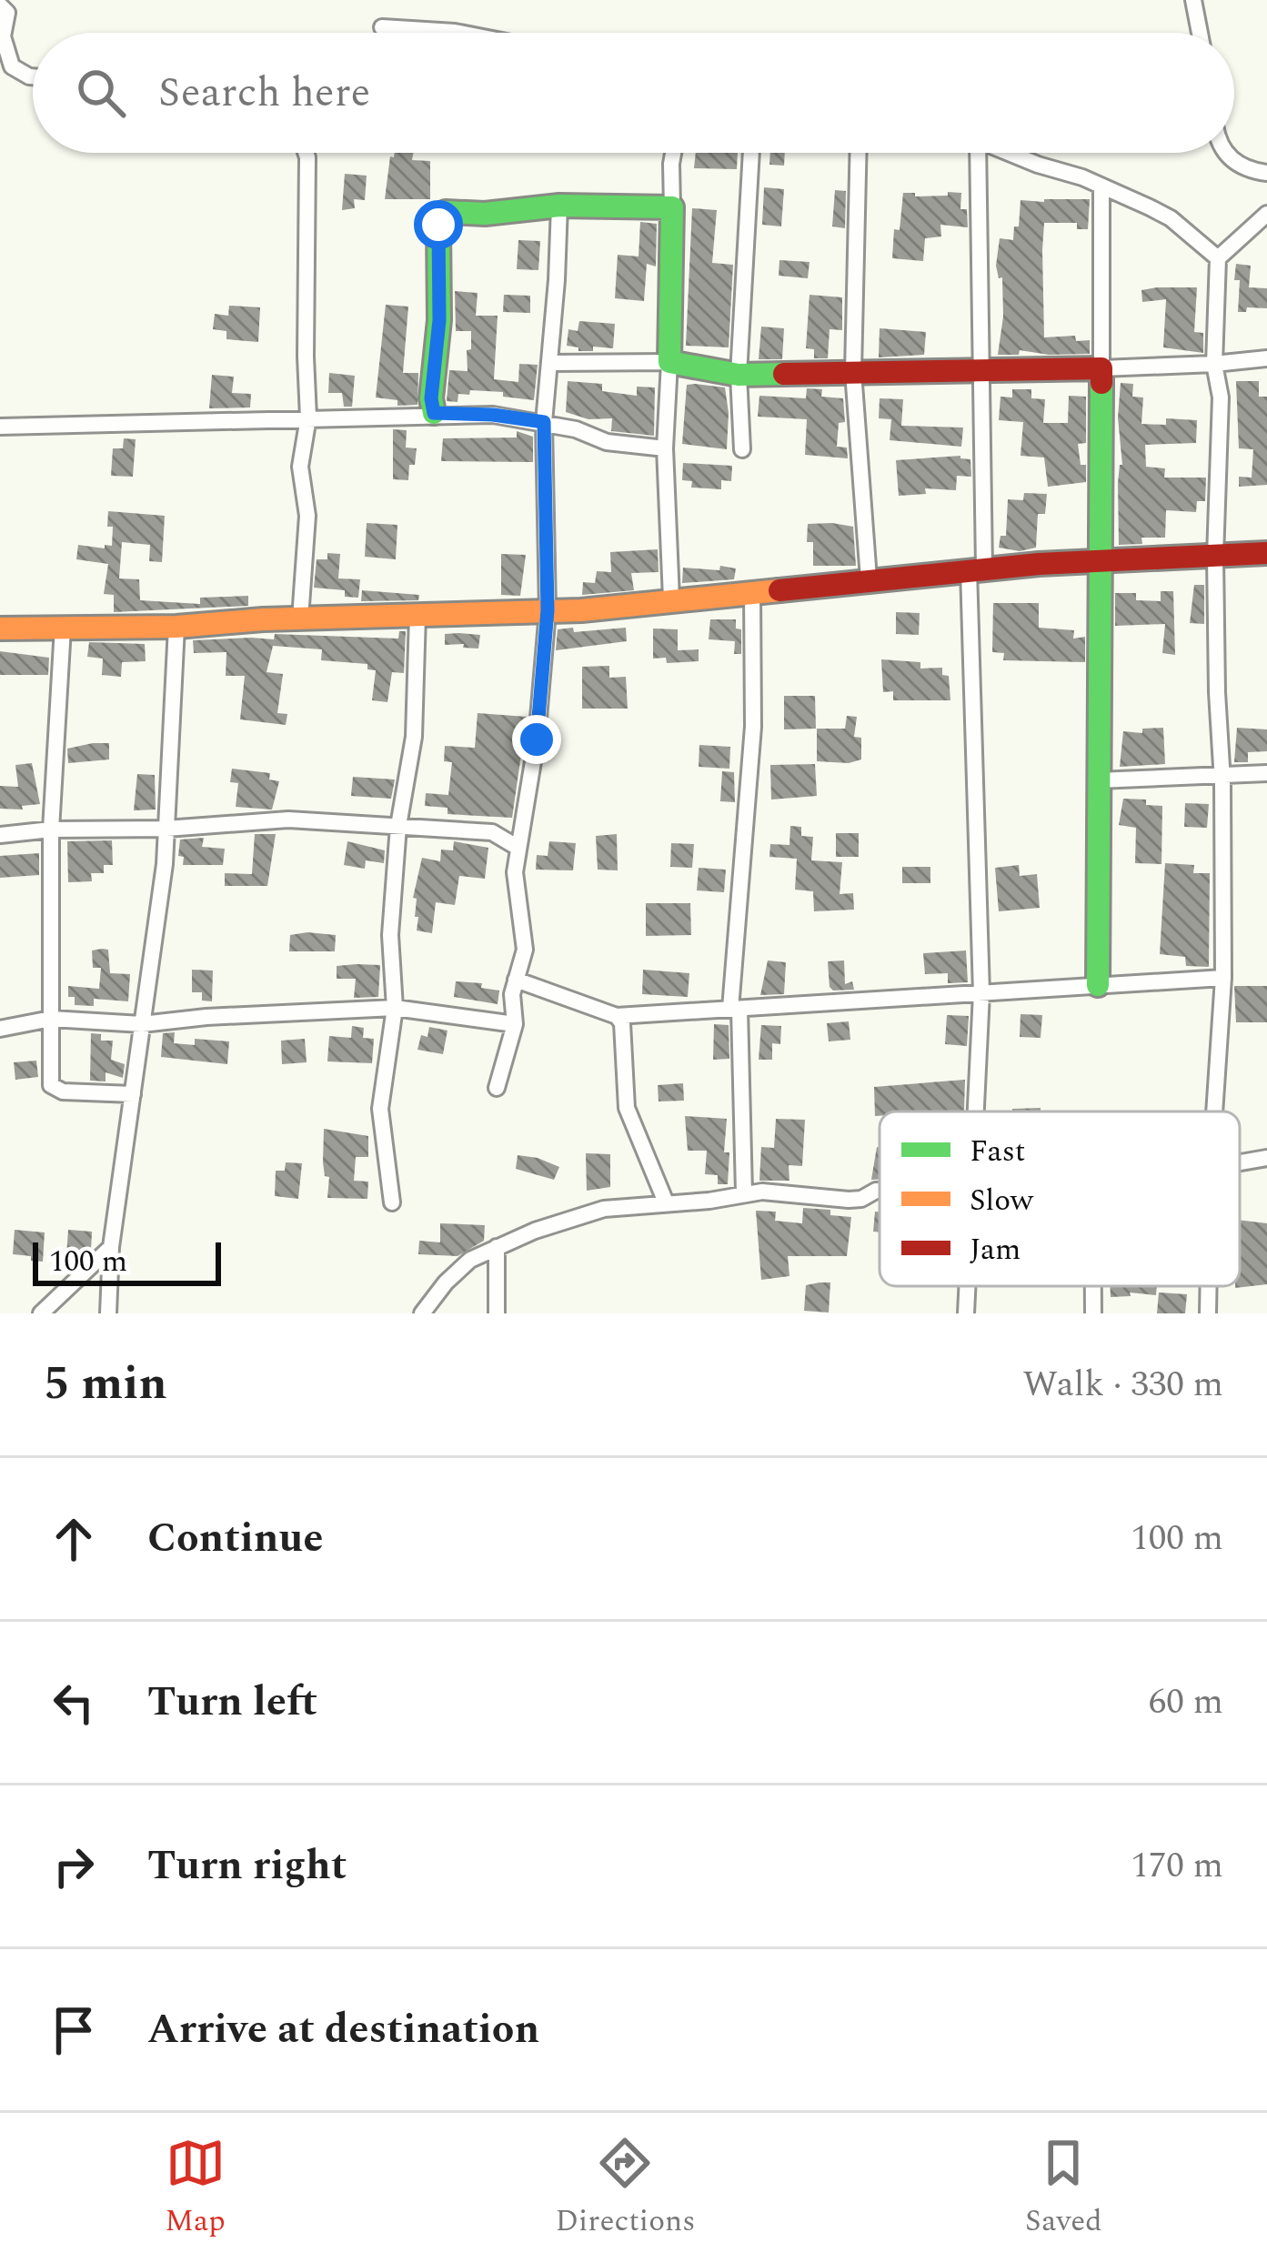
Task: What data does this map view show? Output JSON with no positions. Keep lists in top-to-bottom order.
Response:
{
  "legend": ["Fast", "Slow", "Jam"],
  "scale_bar": "100 m",
  "page": {
    "search": "Search here",
    "scale": "100 m",
    "heading": ["5 min", "Walk · 330 m"],
    "list": [
      ["Continue", "100 m"],
      ["Turn left", "60 m"],
      ["Turn right", "170 m"],
      "Arrive at destination"
    ],
    "nav": ["Map", "Directions", "Saved"]
  }
}
